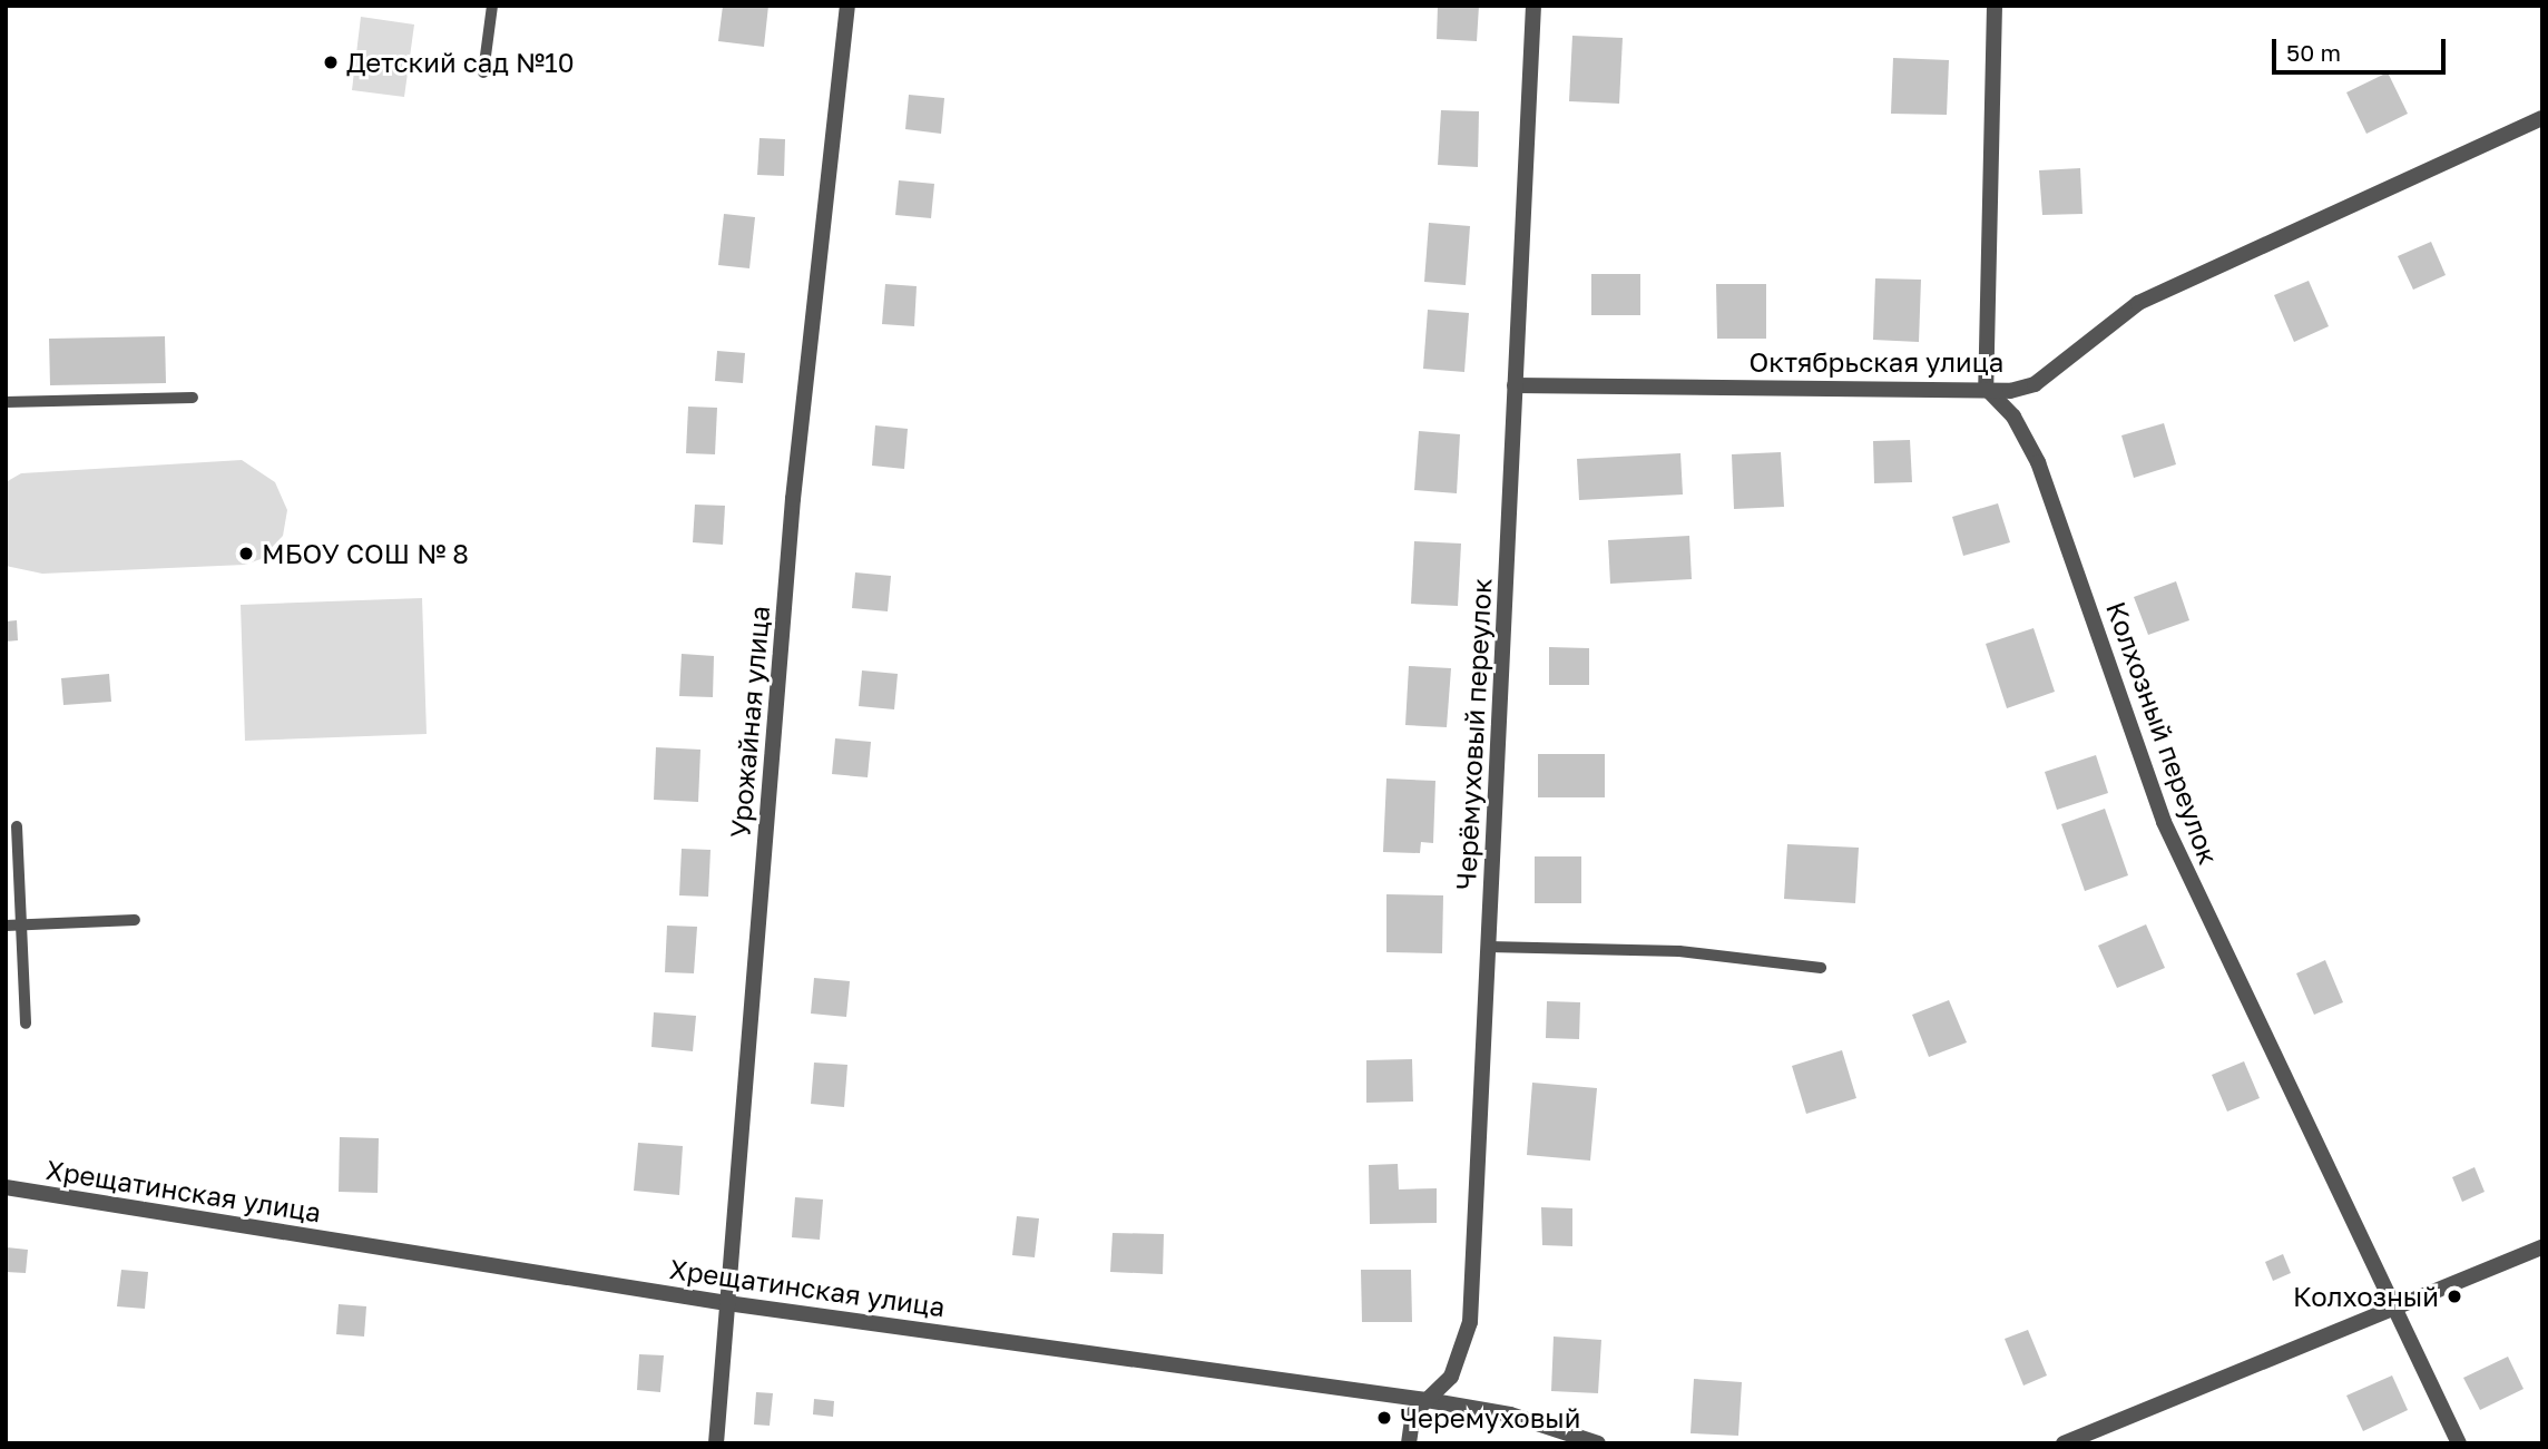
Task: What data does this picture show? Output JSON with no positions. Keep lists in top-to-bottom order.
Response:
{
  "streets": {
    "street": [
      "Октябрьская улица",
      "Урожайная улица",
      "Колхозный переулок",
      "Черёмуховый переулок",
      "Хрещатинская улица"
    ]
  },
  "crossings": [
    ["Октябрьская улица", "Колхозный переулок"],
    ["Октябрьская улица", "Черёмуховый переулок"],
    ["Урожайная улица", "Хрещатинская улица"],
    ["Черёмуховый переулок", "Хрещатинская улица"]
  ],
  "places": [
    "Детский сад №10",
    "МБОУ СОШ № 8",
    "Колхозный",
    "Черемуховый"
  ],
  "scale_bar": "50 m"
}
